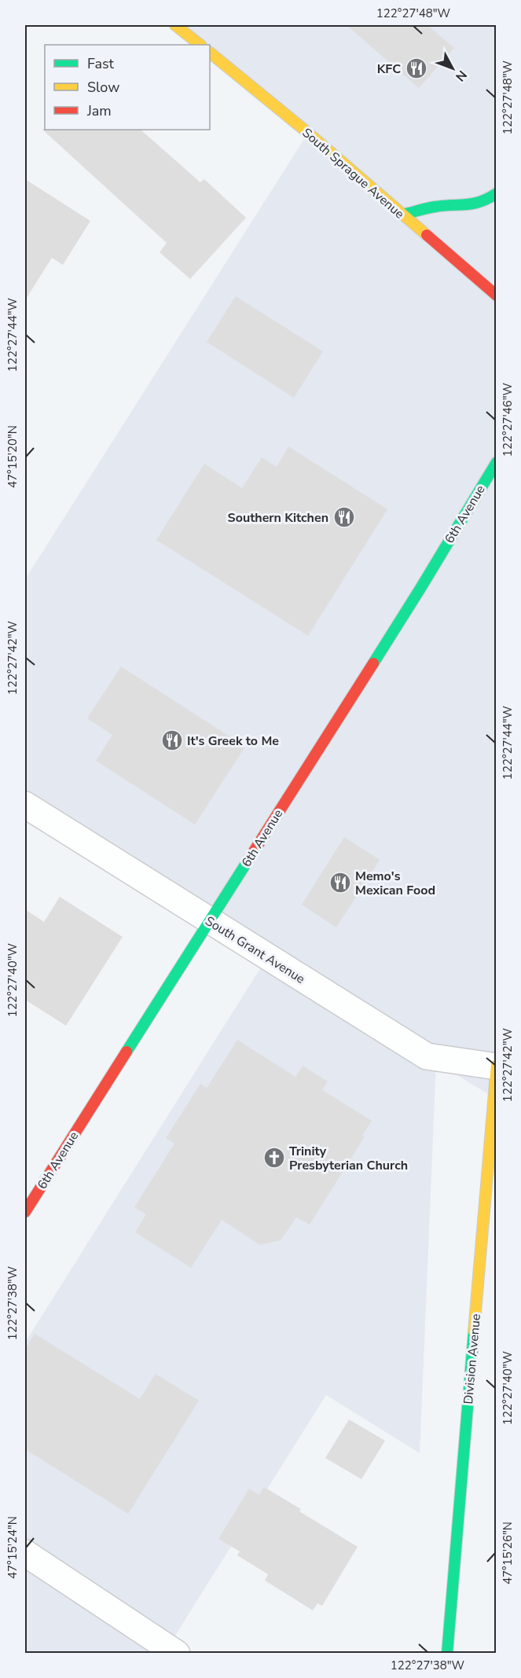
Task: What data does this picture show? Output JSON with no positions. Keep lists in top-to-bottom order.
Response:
{
  "streets": {
    "main road": ["South Sprague Avenue", "6th Avenue", "Division Avenue"],
    "street": ["South Grant Avenue"]
  },
  "crossings": [
    ["6th Avenue", "South Grant Avenue"],
    ["South Grant Avenue", "Division Avenue"]
  ],
  "places": {
    "restaurant": [
      "KFC",
      "Southern Kitchen",
      "It's Greek to Me",
      "Memo's Mexican Food"
    ],
    "church": ["Trinity Presbyterian Church"]
  },
  "legend": ["Fast", "Slow", "Jam"],
  "north": "bottom right",
  "coordinates": [
    "122°27'48\"W",
    "122°27'44\"W",
    "122°27'46\"W",
    "47°15'20\"N",
    "122°27'42\"W",
    "122°27'40\"W",
    "122°27'38\"W",
    "47°15'24\"N",
    "47°15'26\"N"
  ]
}
